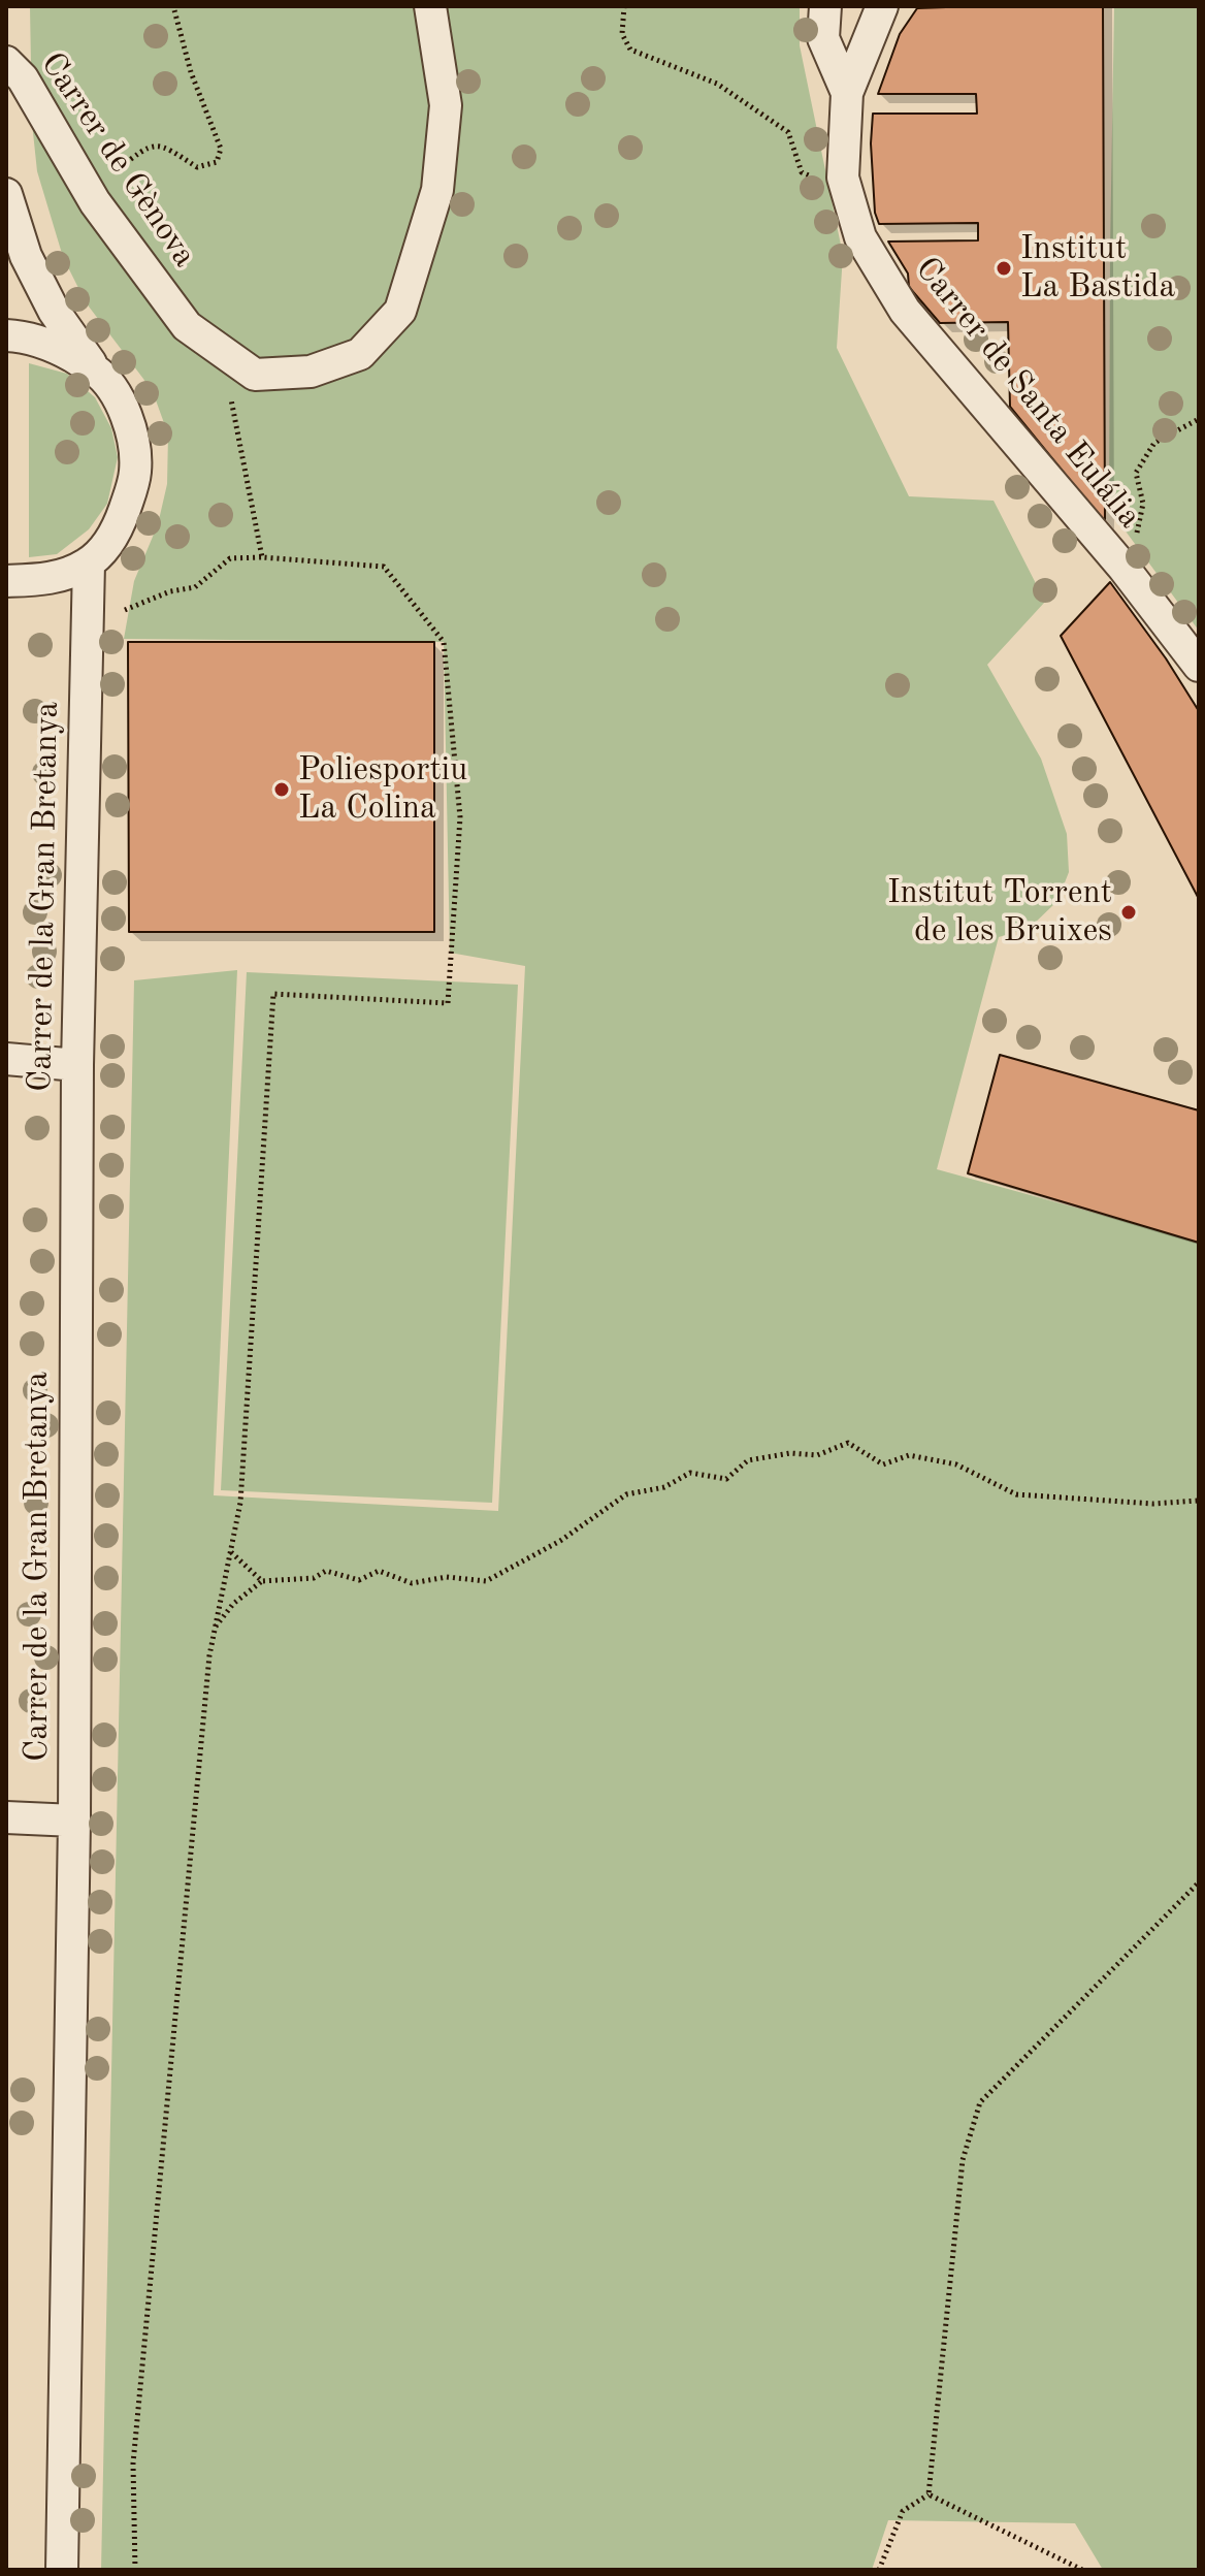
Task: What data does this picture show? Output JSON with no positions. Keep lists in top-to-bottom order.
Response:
{
  "streets": {
    "street": ["Carrer de Gènova", "Carrer de Santa Eulália", "Carrer de la Gran Bretanya"]
  },
  "places": ["Institut La Bastida", "Poliesportiu La Colina", "Institut Torrent de les Bruixes"]
}
